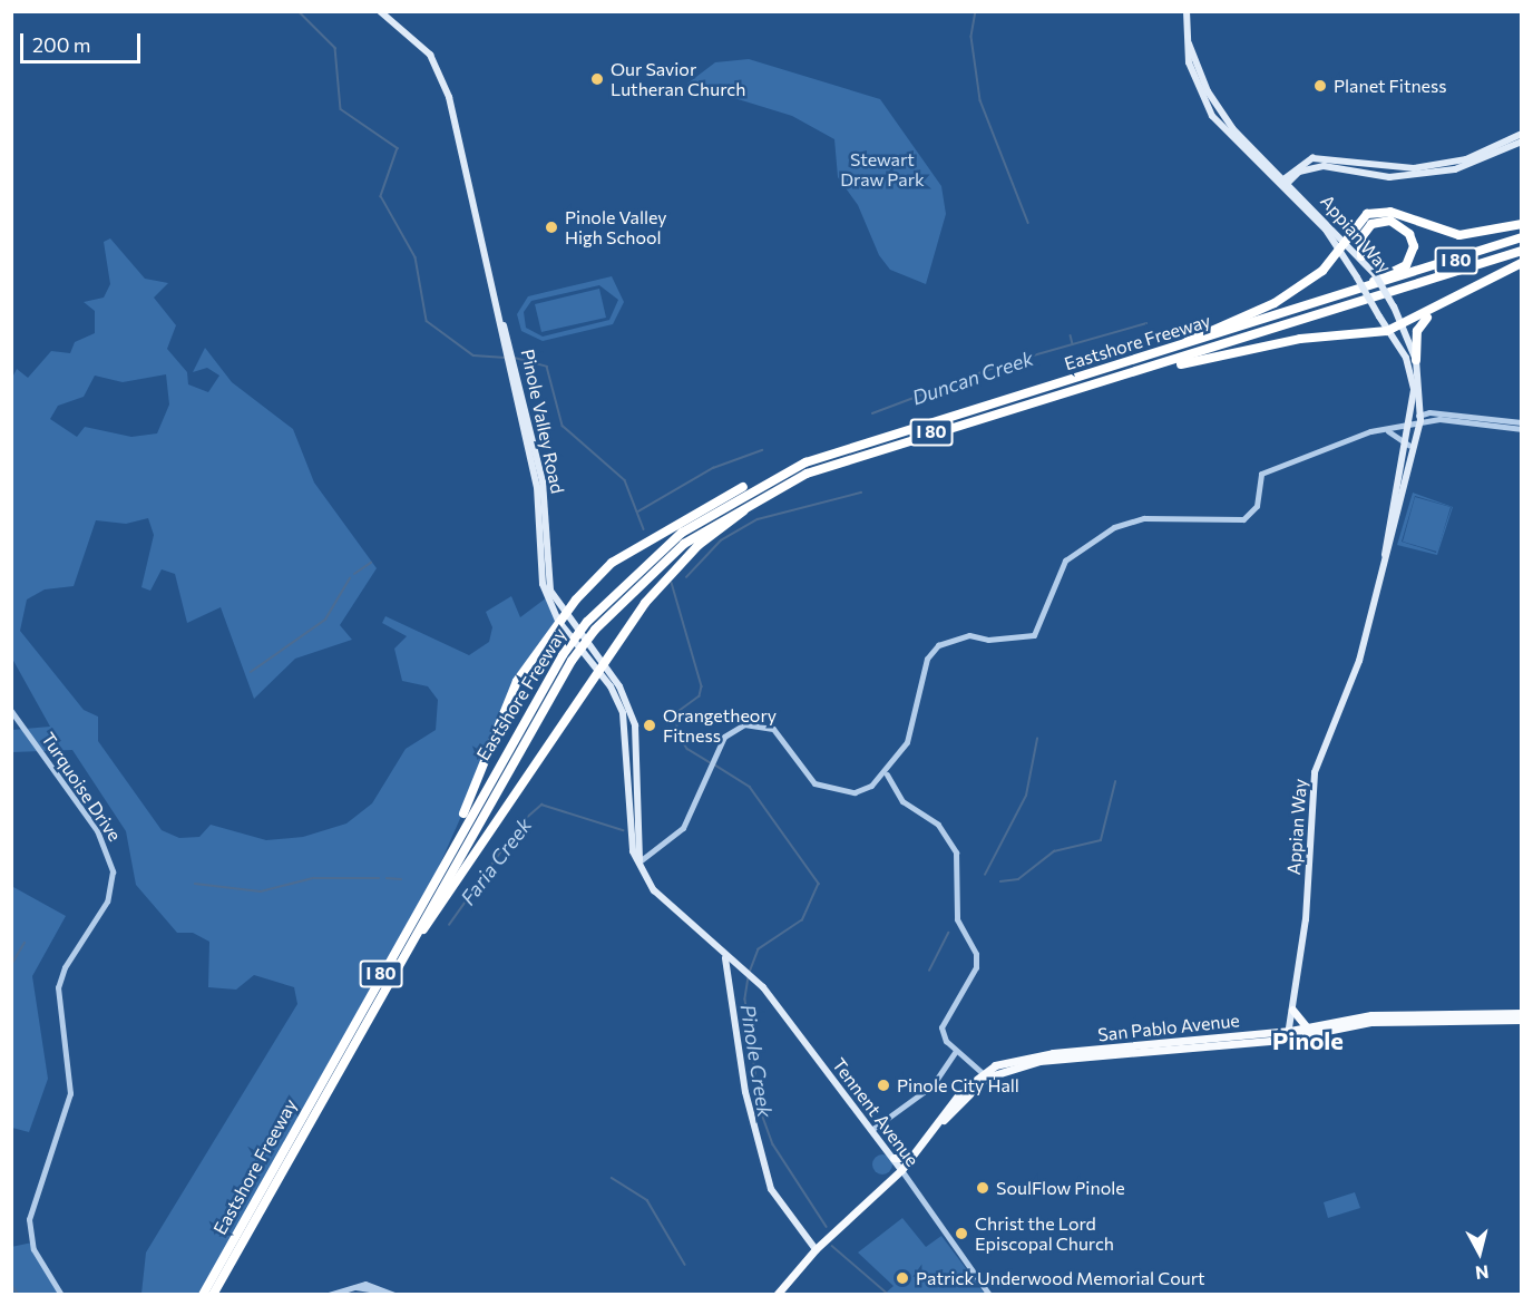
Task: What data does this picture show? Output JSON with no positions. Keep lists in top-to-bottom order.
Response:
{
  "streets": {
    "highway": ["I 80", "Eastshore Freeway"],
    "main road": [
      "Appian Way",
      "Pinole Valley Road",
      "San Pablo Avenue",
      "Tennent Avenue"
    ],
    "street": ["Turquoise Drive"]
  },
  "crossings": [
    ["Appian Way", "San Pablo Avenue"],
    ["Pinole Valley Road", "Tennent Avenue"],
    ["San Pablo Avenue", "Tennent Avenue"]
  ],
  "districts": ["Pinole"],
  "water": ["Duncan Creek", "Faria Creek", "Pinole Creek"],
  "parks": ["Stewart Draw Park"],
  "places": [
    "Our Savior Lutheran Church",
    "Planet Fitness",
    "Pinole Valley High School",
    "Orangetheory Fitness",
    "Pinole City Hall",
    "SoulFlow Pinole",
    "Christ the Lord Episcopal Church",
    "Patrick Underwood Memorial Court"
  ],
  "scale_bar": "200 m",
  "north": "bottom"
}
